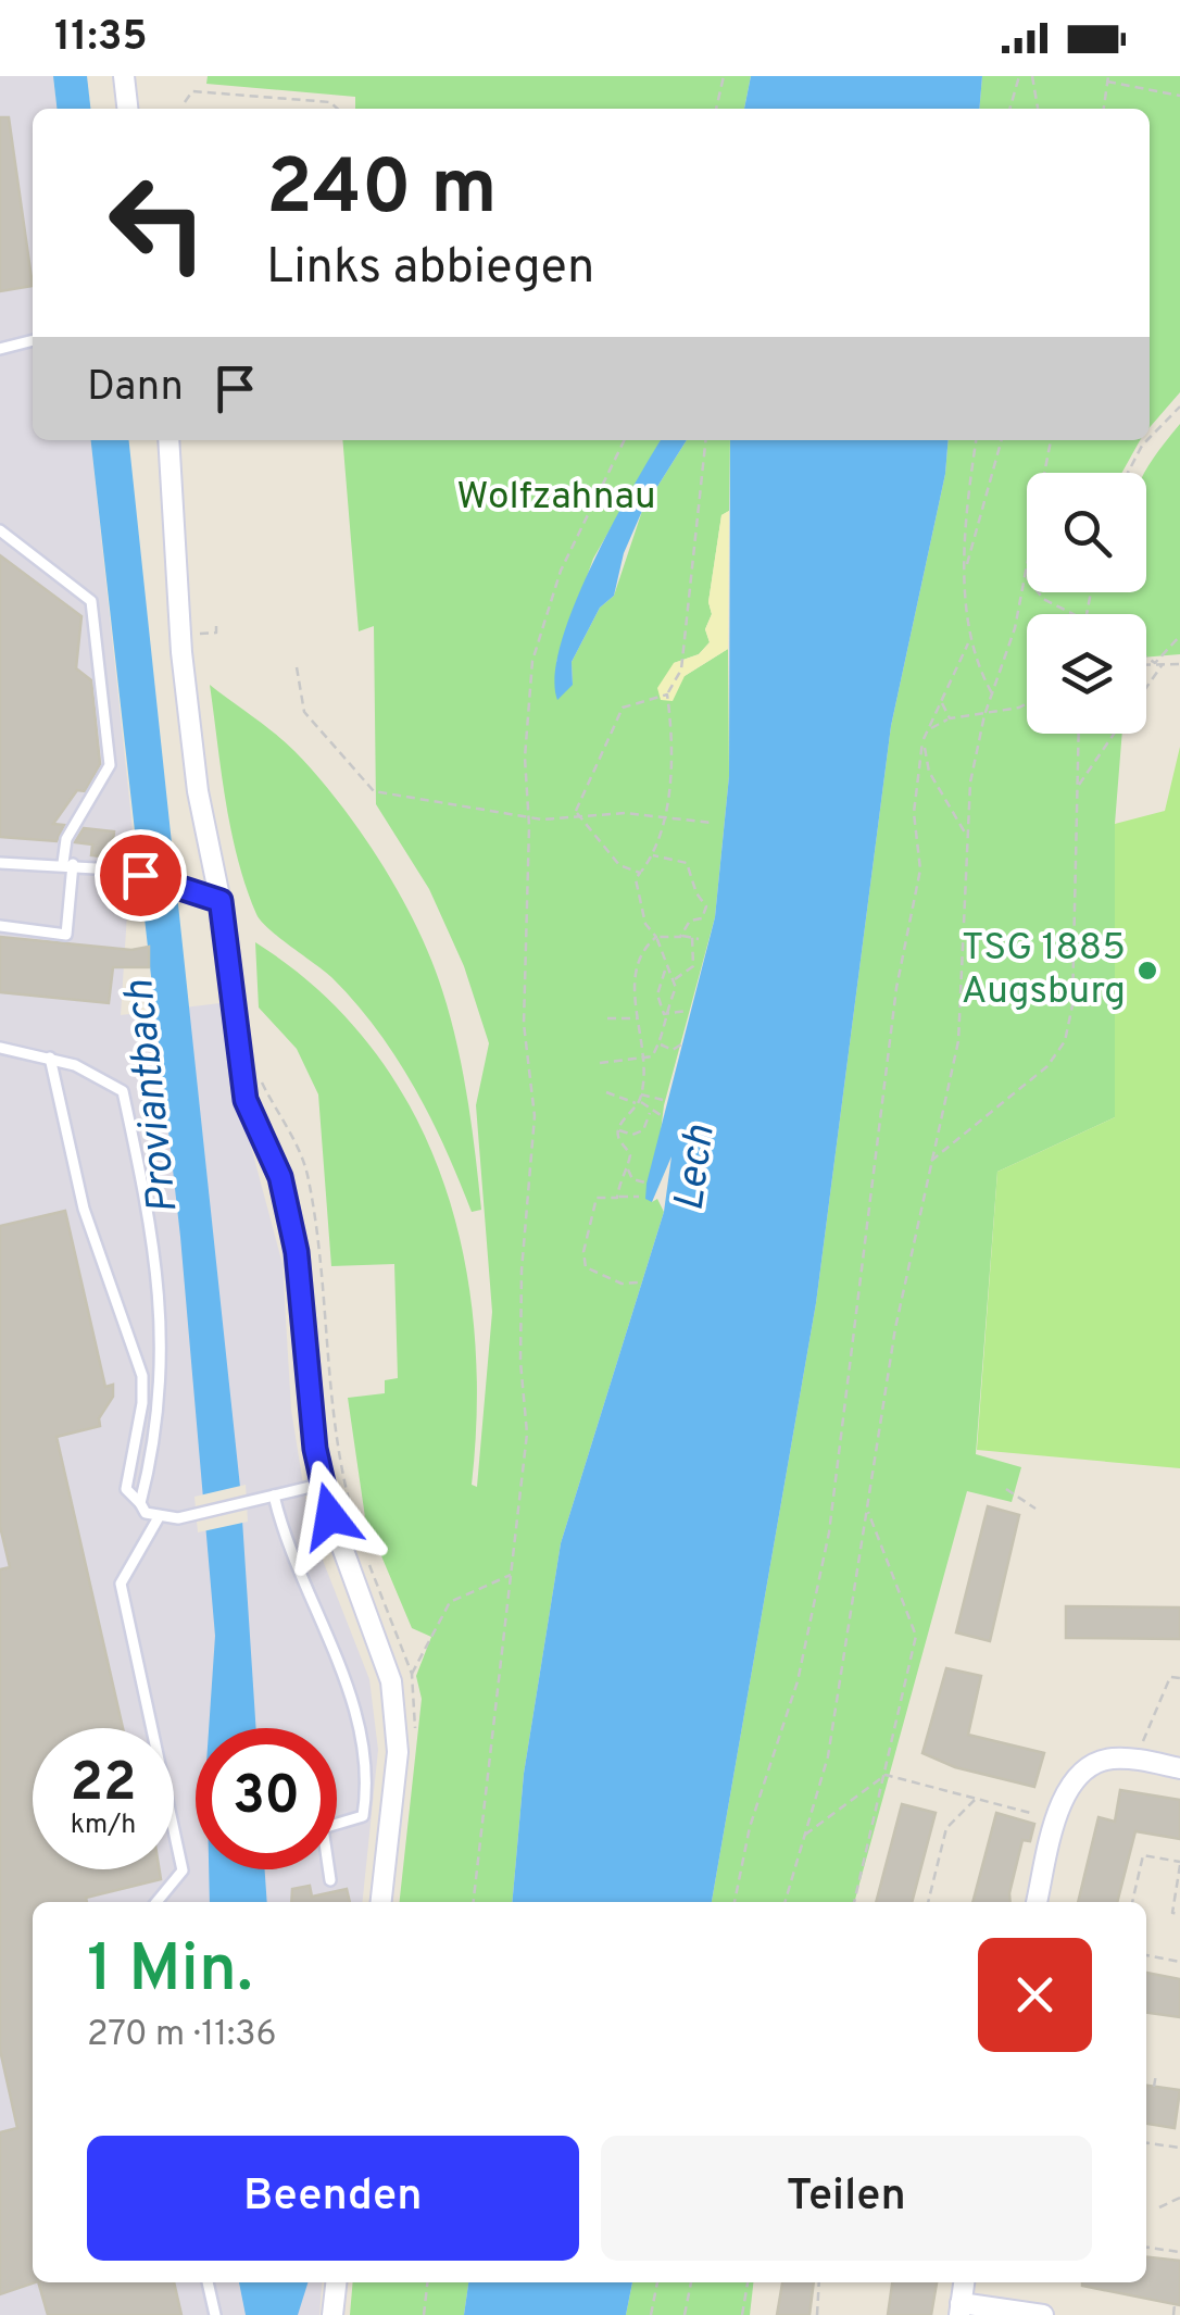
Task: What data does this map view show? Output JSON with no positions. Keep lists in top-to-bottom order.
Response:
{
  "water": ["Proviantbach", "Lech"],
  "parks": ["Wolfzahnau"],
  "places": ["TSG 1885 Augsburg"],
  "page": {
    "status": "11:35",
    "turn": ["240 m", "Links abbiegen"],
    "then": "Dann",
    "speed": "22 km/h",
    "limit": "30",
    "heading": ["1 Min.", "270 m · 11:36"],
    "buttons": ["Beenden", "Teilen"]
  }
}
